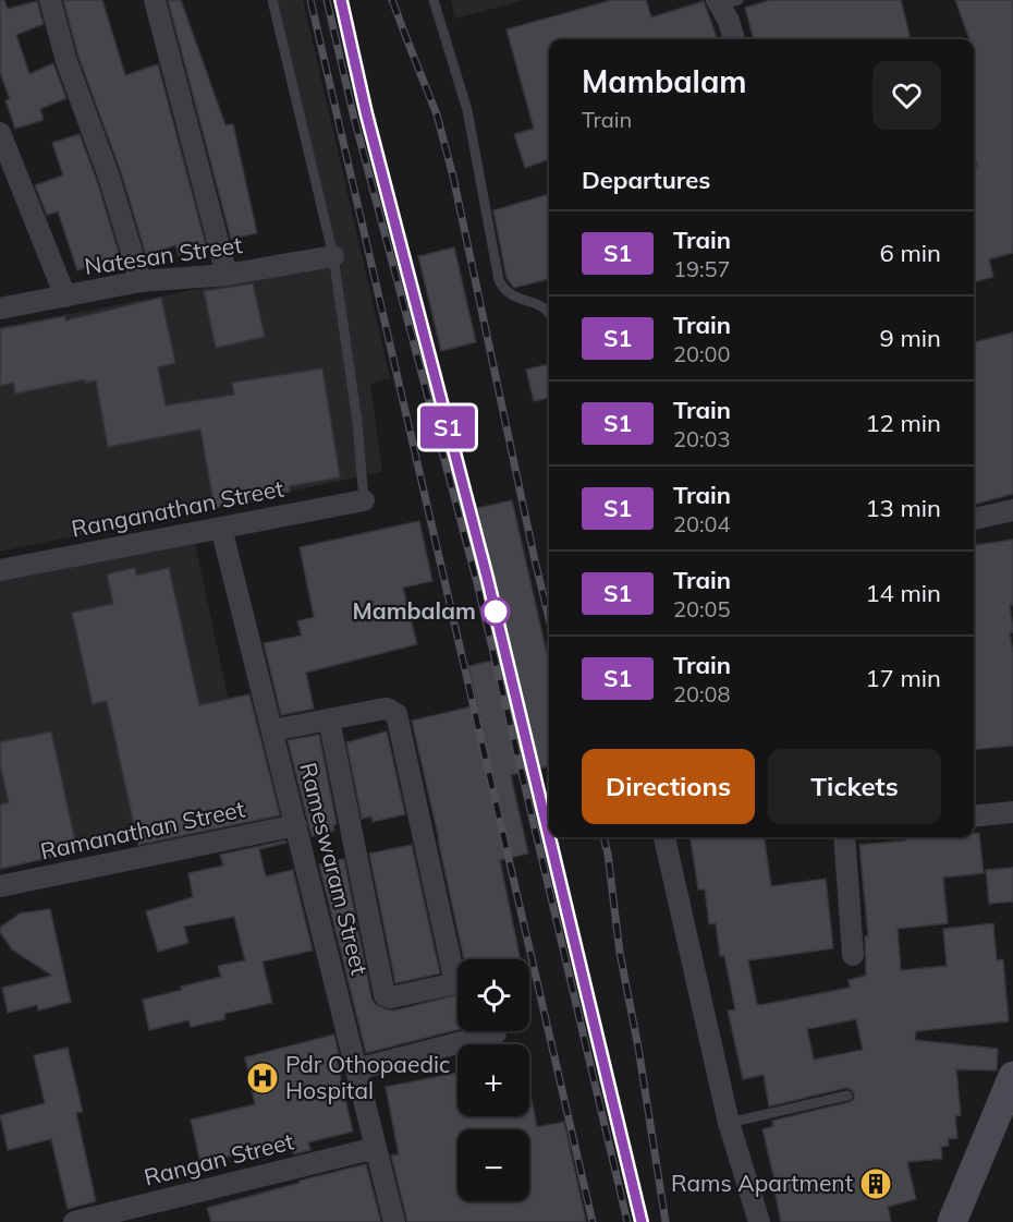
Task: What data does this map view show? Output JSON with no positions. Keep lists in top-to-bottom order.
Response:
{
  "streets": {
    "street": [
      "Natesan Street",
      "Ranganathan Street",
      "Ramanathan Street",
      "Rameswaram Street",
      "Rangan Street"
    ]
  },
  "crossings": [
    ["Ranganathan Street", "Rameswaram Street"],
    ["Ramanathan Street", "Rameswaram Street"],
    ["Rameswaram Street", "Rangan Street"]
  ],
  "places": {
    "other": ["Mambalam"],
    "hospital": ["Pdr Othopaedic Hospital"],
    "building": ["Rams Apartment"]
  },
  "page": {
    "on_map": "S1",
    "heading": [
      ["Mambalam", "Train"],
      "Departures"
    ],
    "list": [
      {
        "mark": "S1",
        "name": "Train",
        "note": "19:57",
        "value": "6 min"
      },
      {
        "mark": "S1",
        "name": "Train",
        "note": "20:00",
        "value": "9 min"
      },
      {
        "mark": "S1",
        "name": "Train",
        "note": "20:03",
        "value": "12 min"
      },
      {
        "mark": "S1",
        "name": "Train",
        "note": "20:04",
        "value": "13 min"
      },
      {
        "mark": "S1",
        "name": "Train",
        "note": "20:05",
        "value": "14 min"
      },
      {
        "mark": "S1",
        "name": "Train",
        "note": "20:08",
        "value": "17 min"
      }
    ],
    "buttons": ["Directions", "Tickets"],
    "map_buttons": ["+", "−"]
  }
}
